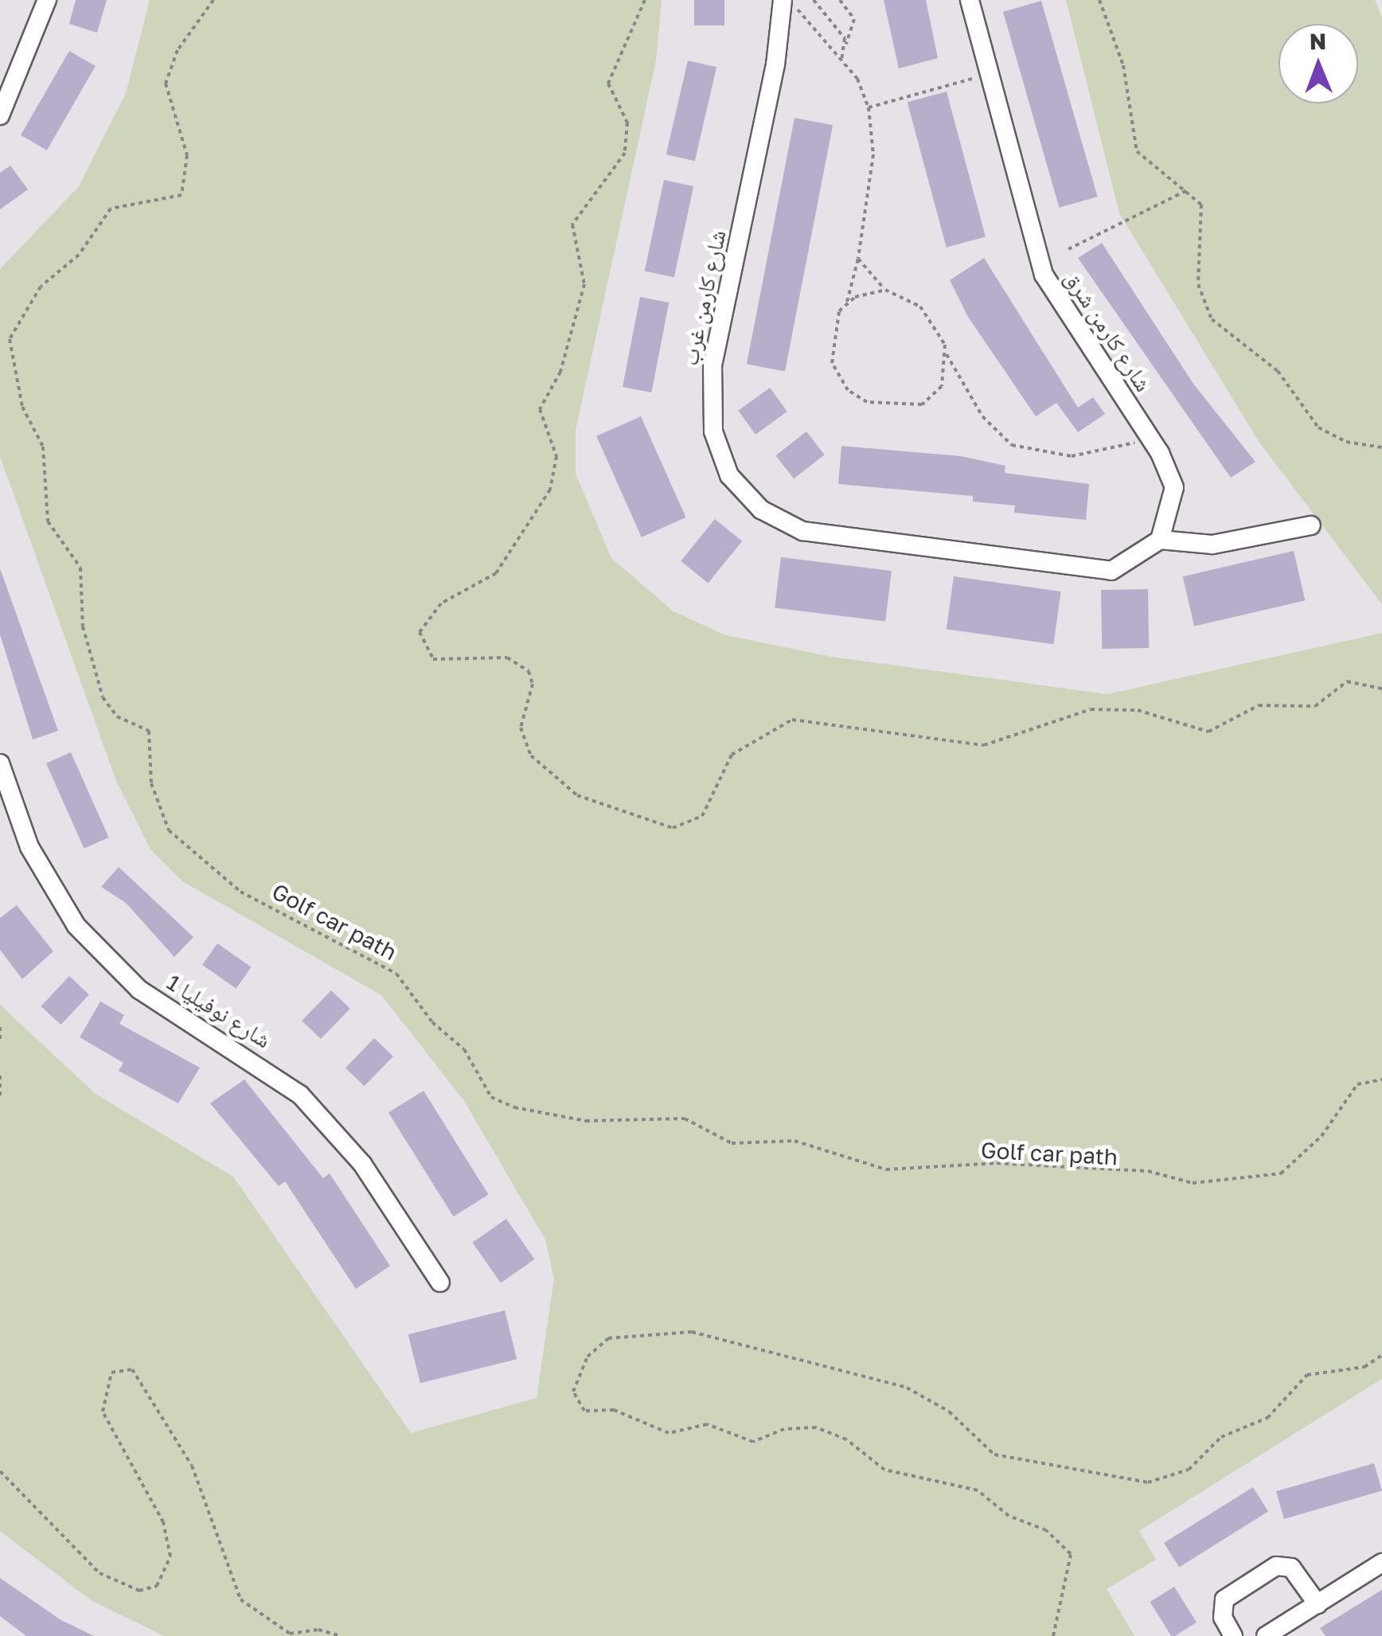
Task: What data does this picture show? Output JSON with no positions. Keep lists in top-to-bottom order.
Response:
{
  "streets": {
    "street": ["شارع كارمن غرب", "شارع كارمن شرق", "شارع نوفيليا 1"],
    "path": ["Golf car path"]
  },
  "crossings": [
    ["شارع كارمن غرب", "شارع كارمن شرق"]
  ],
  "north": "top"
}
